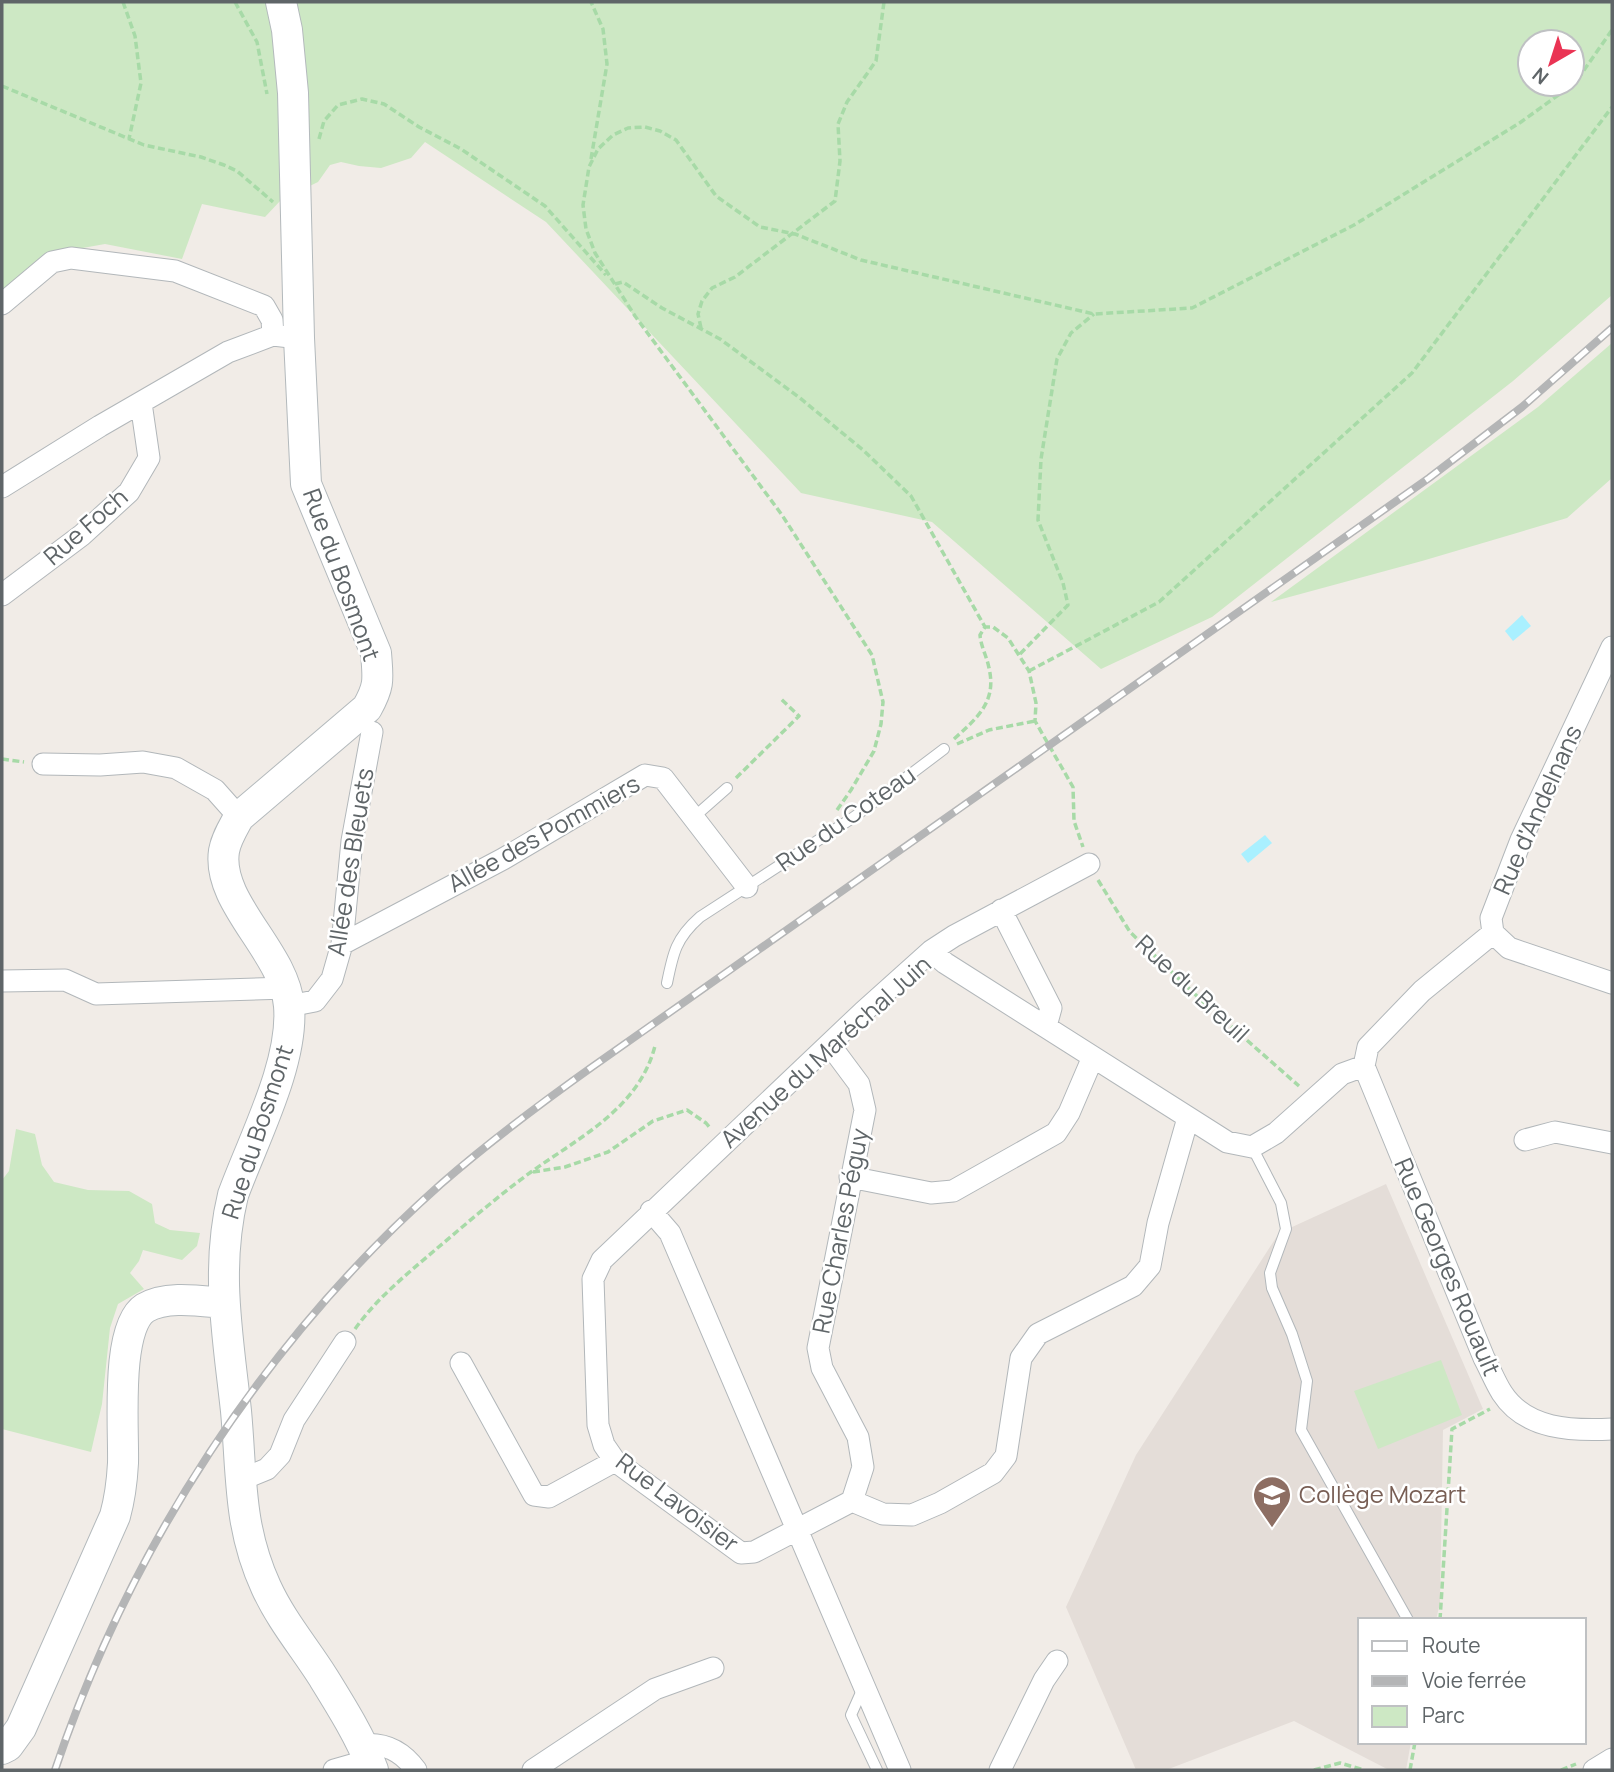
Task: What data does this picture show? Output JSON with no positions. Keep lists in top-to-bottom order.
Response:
{
  "streets": {
    "street": [
      "Rue Foch",
      "Rue du Bosmont",
      "Rue d'Andelnans",
      "Allée des Pommiers",
      "Allée des Bleuets",
      "Avenue du Maréchal Juin",
      "Rue Charles Péguy",
      "Rue Georges Rouault",
      "Rue Lavoisier"
    ],
    "lane": ["Rue du Coteau"],
    "path": ["Rue du Breuil"]
  },
  "crossings": [
    ["Rue du Bosmont", "Allée des Bleuets"],
    ["Rue du Coteau", "Allée des Pommiers"],
    ["Allée des Pommiers", "Allée des Bleuets"],
    ["Avenue du Maréchal Juin", "Rue Charles Péguy"],
    ["Avenue du Maréchal Juin", "Rue Lavoisier"]
  ],
  "places": {
    "school or university": ["Collège Mozart"]
  },
  "legend": ["Route", "Voie ferrée", "Parc"],
  "north": "bottom left"
}
